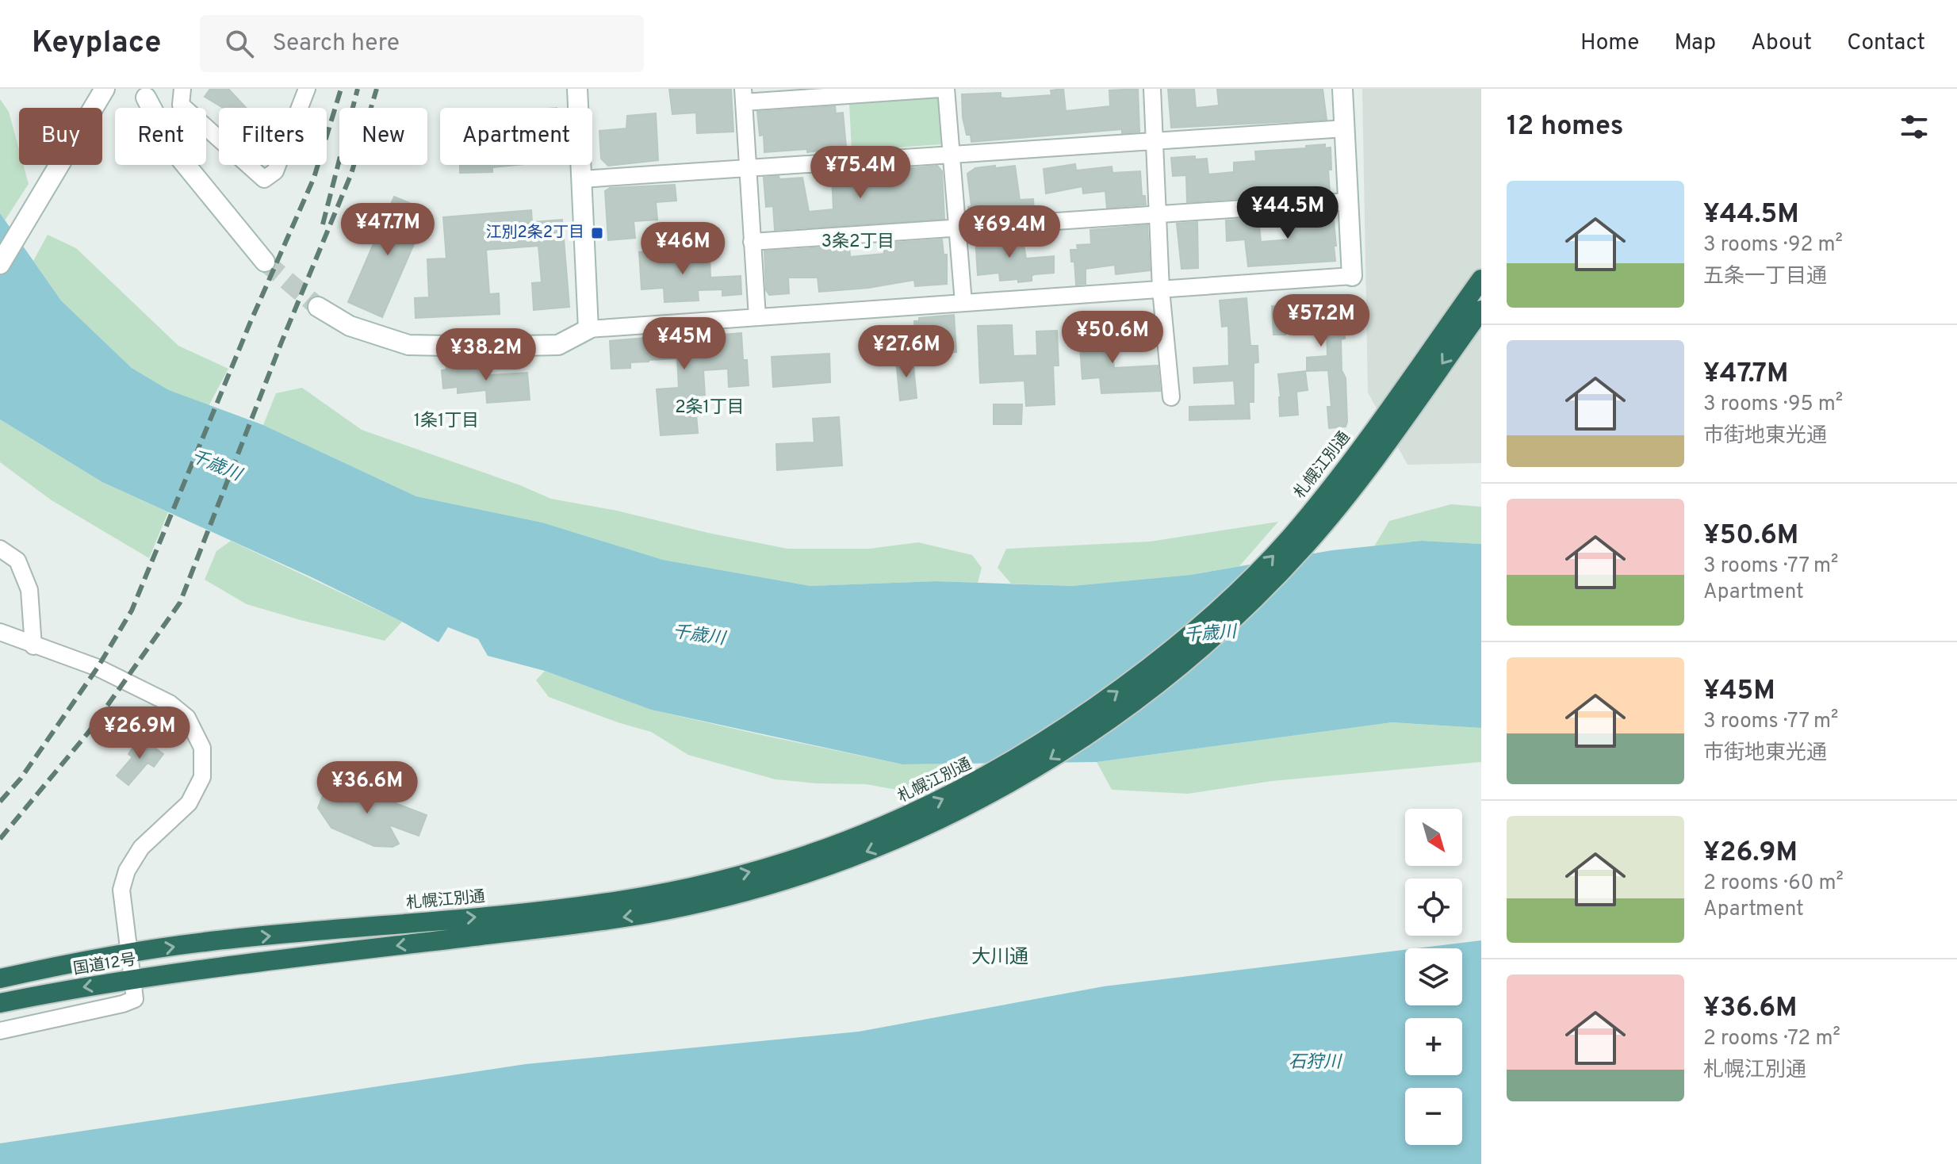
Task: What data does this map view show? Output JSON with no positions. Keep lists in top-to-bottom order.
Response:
{
  "streets": {
    "highway": ["札幌江別通", "国道12号"]
  },
  "crossings": [
    ["札幌江別通", "国道12号"]
  ],
  "districts": [
    "3条2丁目",
    "2条1丁目",
    "1条1丁目",
    "大川通"
  ],
  "water": ["千歳川", "石狩川"],
  "places": {
    "transit": ["江別2条2丁目"]
  },
  "north": "bottom right",
  "page": {
    "header": "Keyplace",
    "search": "Search here",
    "nav": [
      "Home",
      "Map",
      "About",
      "Contact"
    ],
    "heading": "12 homes",
    "chip": [
      "Buy",
      "Rent",
      "Filters",
      "New",
      "Apartment"
    ],
    "price": [
      "¥75.4M",
      "¥44.5M",
      "¥47.7M",
      "¥69.4M",
      "¥46M",
      "¥57.2M",
      "¥50.6M",
      "¥45M",
      "¥27.6M",
      "¥38.2M",
      "¥26.9M",
      "¥36.6M"
    ],
    "list": [
      {
        "name": "¥44.5M",
        "note": "3 rooms · 92 m² · 五条一丁目通"
      },
      {
        "name": "¥47.7M",
        "note": "3 rooms · 95 m² · 市街地東光通"
      },
      {
        "name": "¥50.6M",
        "note": "3 rooms · 77 m² · Apartment"
      },
      {
        "name": "¥45M",
        "note": "3 rooms · 77 m² · 市街地東光通"
      },
      {
        "name": "¥26.9M",
        "note": "2 rooms · 60 m² · Apartment"
      },
      {
        "name": "¥36.6M",
        "note": "2 rooms · 72 m² · 札幌江別通"
      }
    ],
    "map_buttons": ["+", "−"]
  }
}
